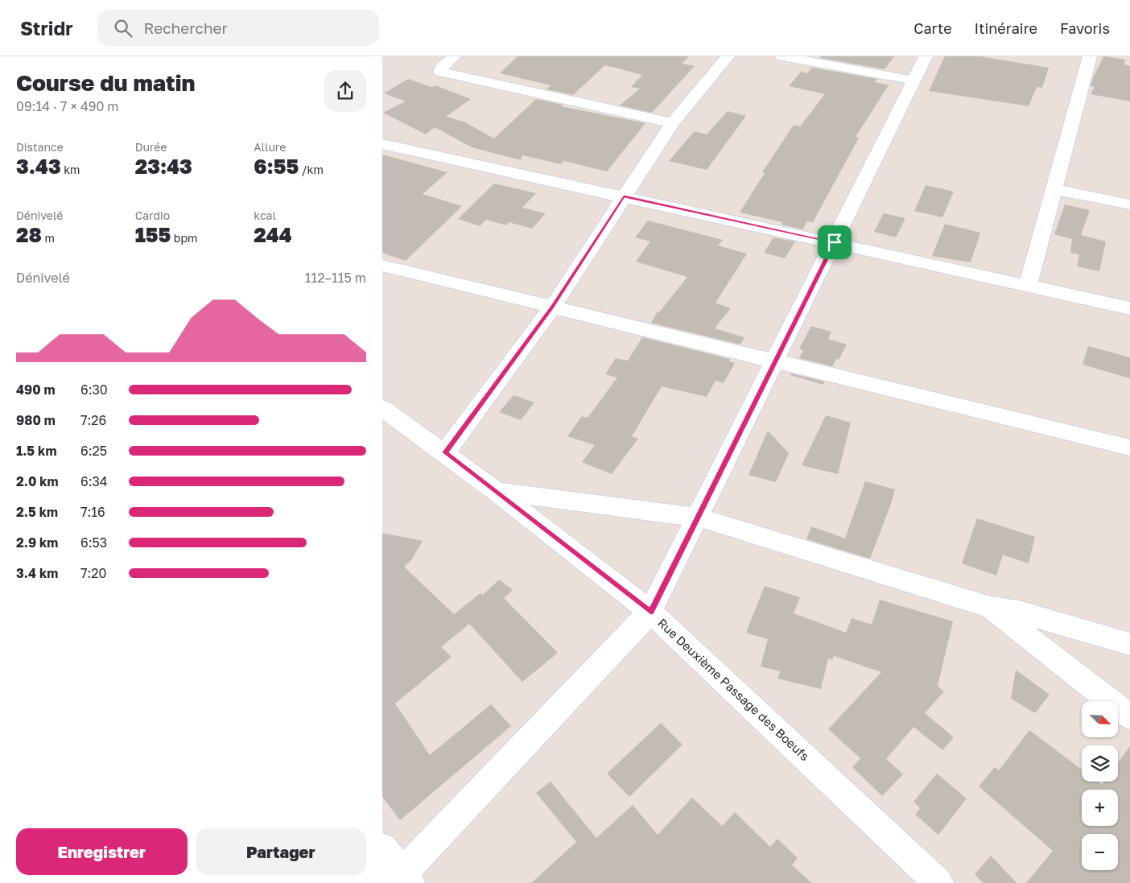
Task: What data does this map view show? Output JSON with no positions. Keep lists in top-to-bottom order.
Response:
{
  "streets": {
    "street": ["Rue Deuxième Passage des Boeufs"]
  },
  "north": "bottom right",
  "page": {
    "header": "Stridr",
    "search": "Rechercher",
    "nav": ["Carte", "Itinéraire", "Favoris"],
    "heading": ["Course du matin", "09:14 · 7 × 490 m"],
    "stats": [
      ["Distance", "3.43 km"],
      ["Durée", "23:43"],
      ["Allure", "6:55 /km"],
      ["Dénivelé", "28 m"],
      ["Cardio", "155 bpm"],
      ["kcal", "244"]
    ],
    "chart": ["Dénivelé", "112–115 m"],
    "list": [
      {
        "name": "490 m",
        "note": "6:30"
      },
      {
        "name": "980 m",
        "note": "7:26"
      },
      {
        "name": "1.5 km",
        "note": "6:25"
      },
      {
        "name": "2.0 km",
        "note": "6:34"
      },
      {
        "name": "2.5 km",
        "note": "7:16"
      },
      {
        "name": "2.9 km",
        "note": "6:53"
      },
      {
        "name": "3.4 km",
        "note": "7:20"
      }
    ],
    "map_buttons": ["+", "−"],
    "buttons": ["Enregistrer", "Partager"]
  }
}
